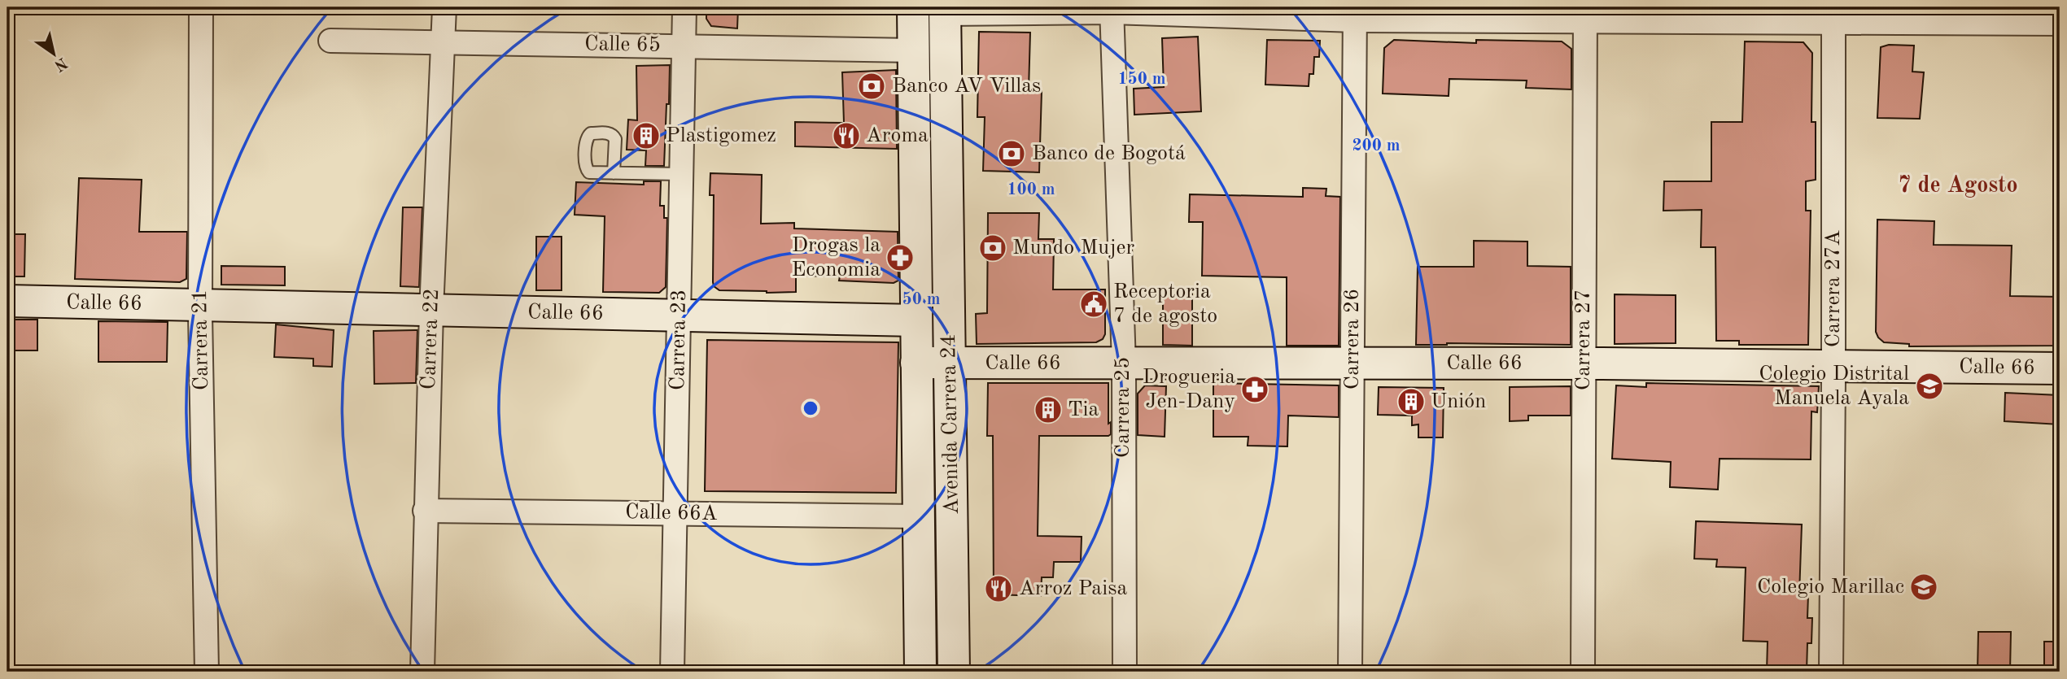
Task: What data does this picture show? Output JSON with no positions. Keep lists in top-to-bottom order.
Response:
{
  "streets": {
    "main road": ["Calle 66", "Avenida Carrera 24"],
    "street": [
      "Calle 65",
      "Carrera 27A",
      "Carrera 22",
      "Carrera 26",
      "Carrera 21",
      "Carrera 23",
      "Carrera 27",
      "Carrera 25",
      "Calle 66A"
    ]
  },
  "crossings": [
    ["Calle 65", "Carrera 22"],
    ["Calle 65", "Carrera 23"],
    ["Calle 65", "Avenida Carrera 24"],
    ["Carrera 27A", "Calle 66"],
    ["Calle 66", "Carrera 22"],
    ["Calle 66", "Carrera 26"],
    ["Calle 66", "Carrera 21"],
    ["Calle 66", "Carrera 23"],
    ["Calle 66", "Carrera 27"],
    ["Calle 66", "Carrera 25"],
    ["Calle 66", "Avenida Carrera 24"],
    ["Carrera 22", "Calle 66A"],
    ["Carrera 23", "Calle 66A"],
    ["Avenida Carrera 24", "Calle 66A"]
  ],
  "districts": ["7 de Agosto"],
  "places": {
    "bank": ["Banco AV Villas", "Banco de Bogotá", "Mundo Mujer"],
    "building": ["Plastigomez", "Unión", "Tia"],
    "restaurant": ["Aroma", "Arroz Paisa"],
    "pharmacy": ["Drogas la Economia", "Drogueria Jen-Dany"],
    "public building": ["Receptoria 7 de agosto"],
    "school or university": ["Colegio Distrital Manuela Ayala", "Colegio Marillac"]
  },
  "north": "bottom right",
  "rings": [
    "150 m",
    "200 m",
    "100 m",
    "50 m"
  ]
}
